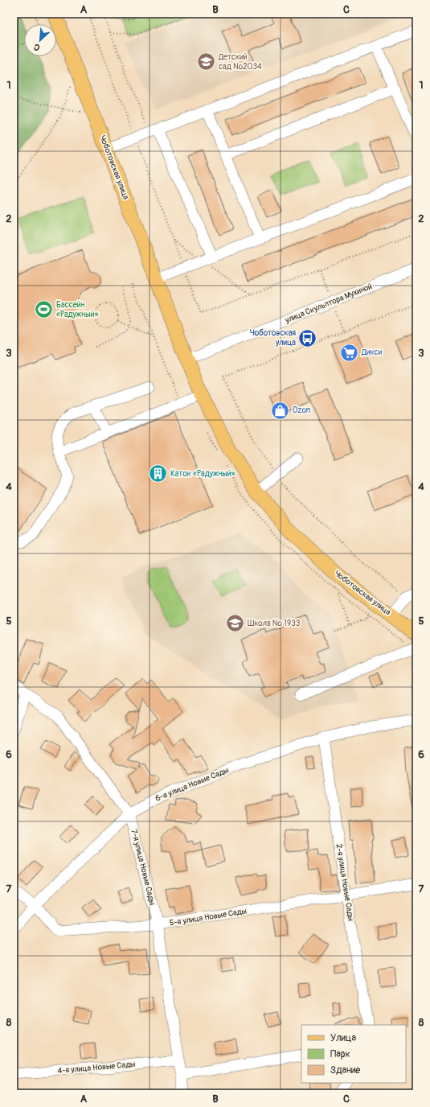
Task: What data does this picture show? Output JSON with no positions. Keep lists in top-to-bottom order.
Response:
{
  "streets": {
    "main road": ["Чоботовская улица"],
    "street": [
      "улица Скульптора Мухиной",
      "6-я улица Новые Сады",
      "7-я улица Новые Сады",
      "2-я улица Новые Сады",
      "5-я улица Новые Сады",
      "4-я улица Новые Сады"
    ]
  },
  "crossings": [
    ["Чоботовская улица", "улица Скульптора Мухиной"],
    ["6-я улица Новые Сады", "7-я улица Новые Сады"],
    ["6-я улица Новые Сады", "2-я улица Новые Сады"],
    ["6-я улица Новые Сады", "5-я улица Новые Сады"],
    ["7-я улица Новые Сады", "5-я улица Новые Сады"],
    ["7-я улица Новые Сады", "4-я улица Новые Сады"],
    ["2-я улица Новые Сады", "5-я улица Новые Сады"]
  ],
  "places": {
    "school or university": ["Детский сад №2034", "Школа № 1933"],
    "sports": ["Бассейн «Радужный»"],
    "bus stop": ["Чоботовская улица"],
    "supermarket": ["Дикси"],
    "shop": ["Ozon"],
    "building": ["Каток «Радужный»"]
  },
  "legend": ["Улица", "Парк", "Здание"],
  "north": "bottom left",
  "grid": {
    "columns": ["A", "B", "C"],
    "rows": [
      "1",
      "2",
      "3",
      "4",
      "5",
      "6",
      "7",
      "8"
    ]
  }
}
